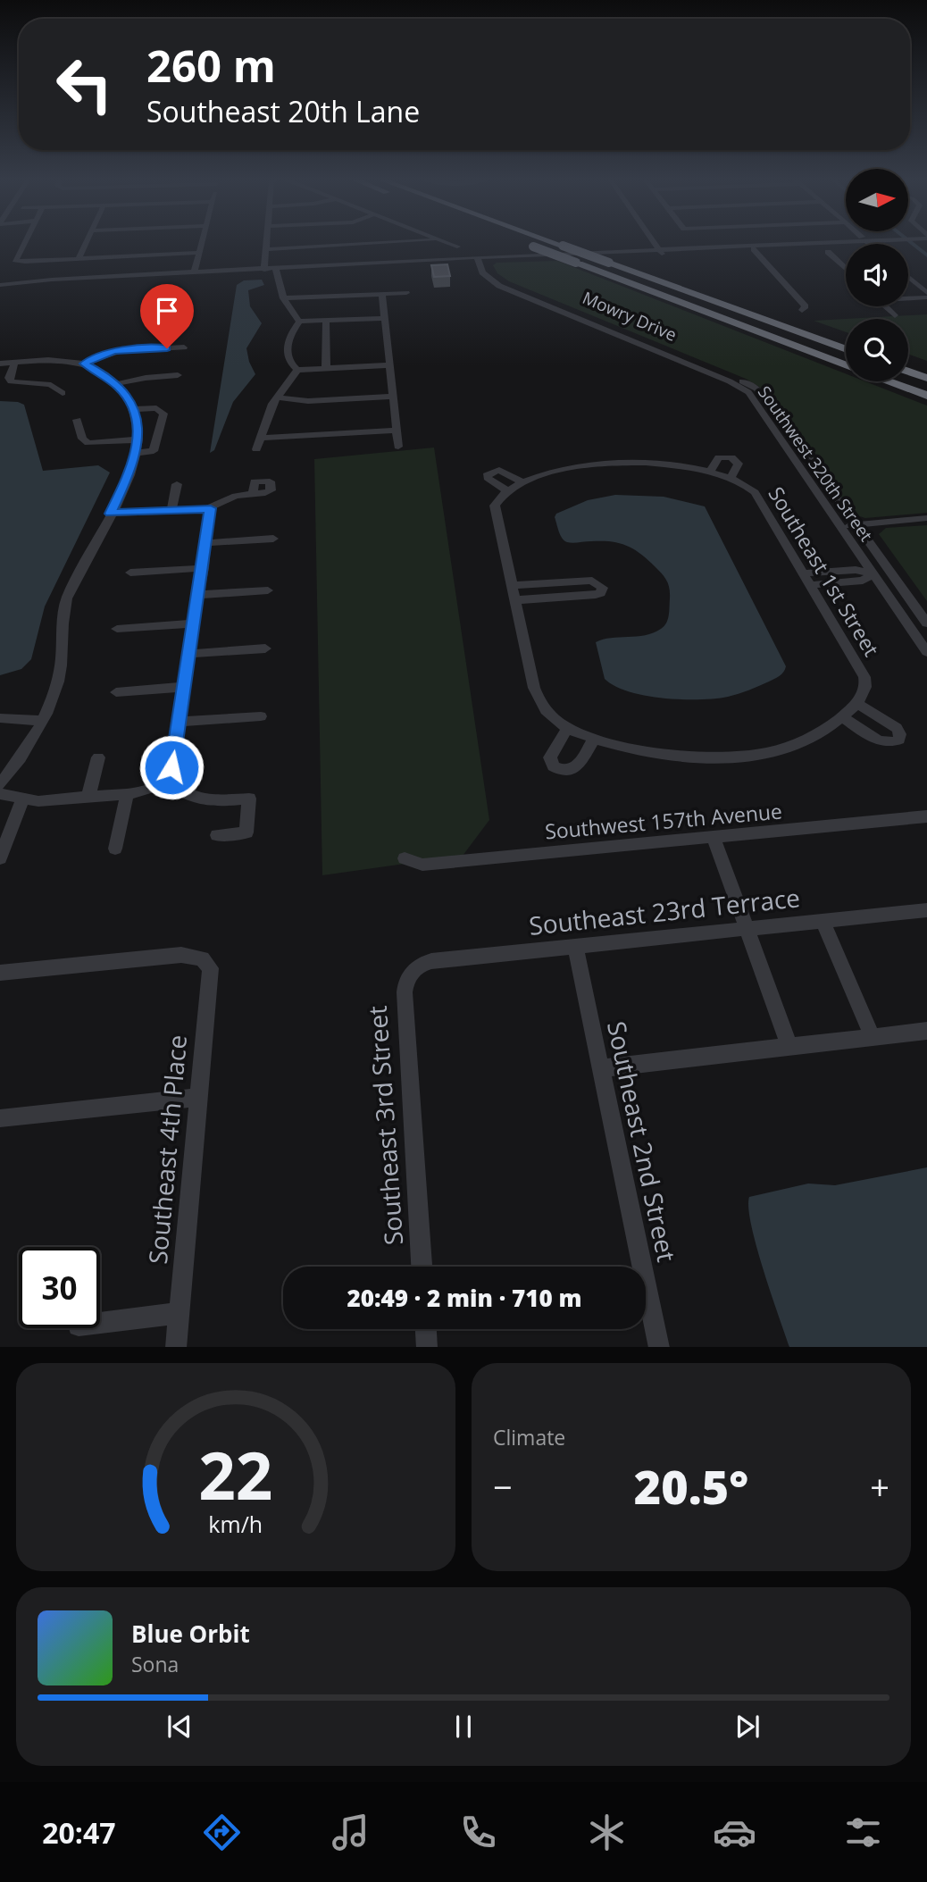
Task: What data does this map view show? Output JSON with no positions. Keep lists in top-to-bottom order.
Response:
{
  "streets": {
    "street": [
      "Mowry Drive",
      "Southwest 320th Street",
      "Southeast 1st Street",
      "Southwest 157th Avenue",
      "Southeast 23rd Terrace",
      "Southeast 3rd Street",
      "Southeast 2nd Street",
      "Southeast 4th Place"
    ]
  },
  "crossings": [
    ["Mowry Drive", "Southwest 320th Street"],
    ["Southeast 23rd Terrace", "Southeast 3rd Street"],
    ["Southeast 23rd Terrace", "Southeast 2nd Street"]
  ],
  "north": "right",
  "page": {
    "turn": ["260 m", "Southeast 20th Lane"],
    "limit": "30",
    "trip": "20:49 · 2 min · 710 m",
    "tile": "Climate",
    "heat": ["−", "20.5°", "+"],
    "song": ["Blue Orbit", "Sona"],
    "tabs": "20:47",
    "gauge": ["22", "km/h"]
  }
}
